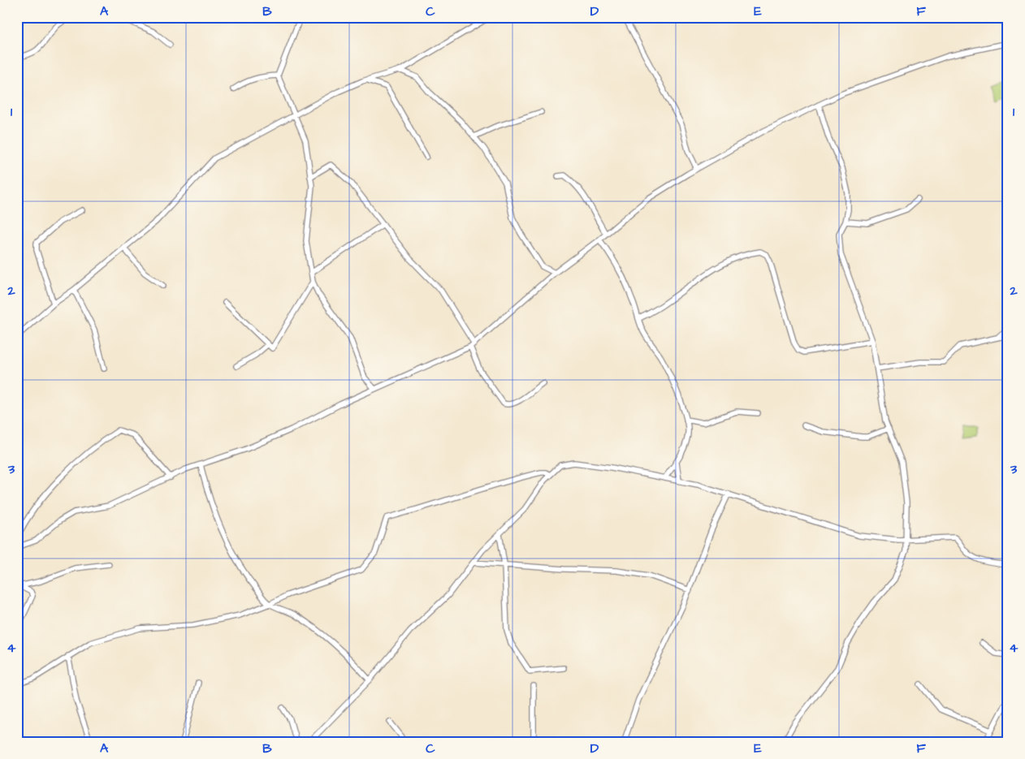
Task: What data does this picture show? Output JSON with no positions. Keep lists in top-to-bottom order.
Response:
{
  "grid": {
    "columns": [
      "A",
      "B",
      "C",
      "D",
      "E",
      "F"
    ],
    "rows": [
      "1",
      "2",
      "3",
      "4"
    ]
  }
}
